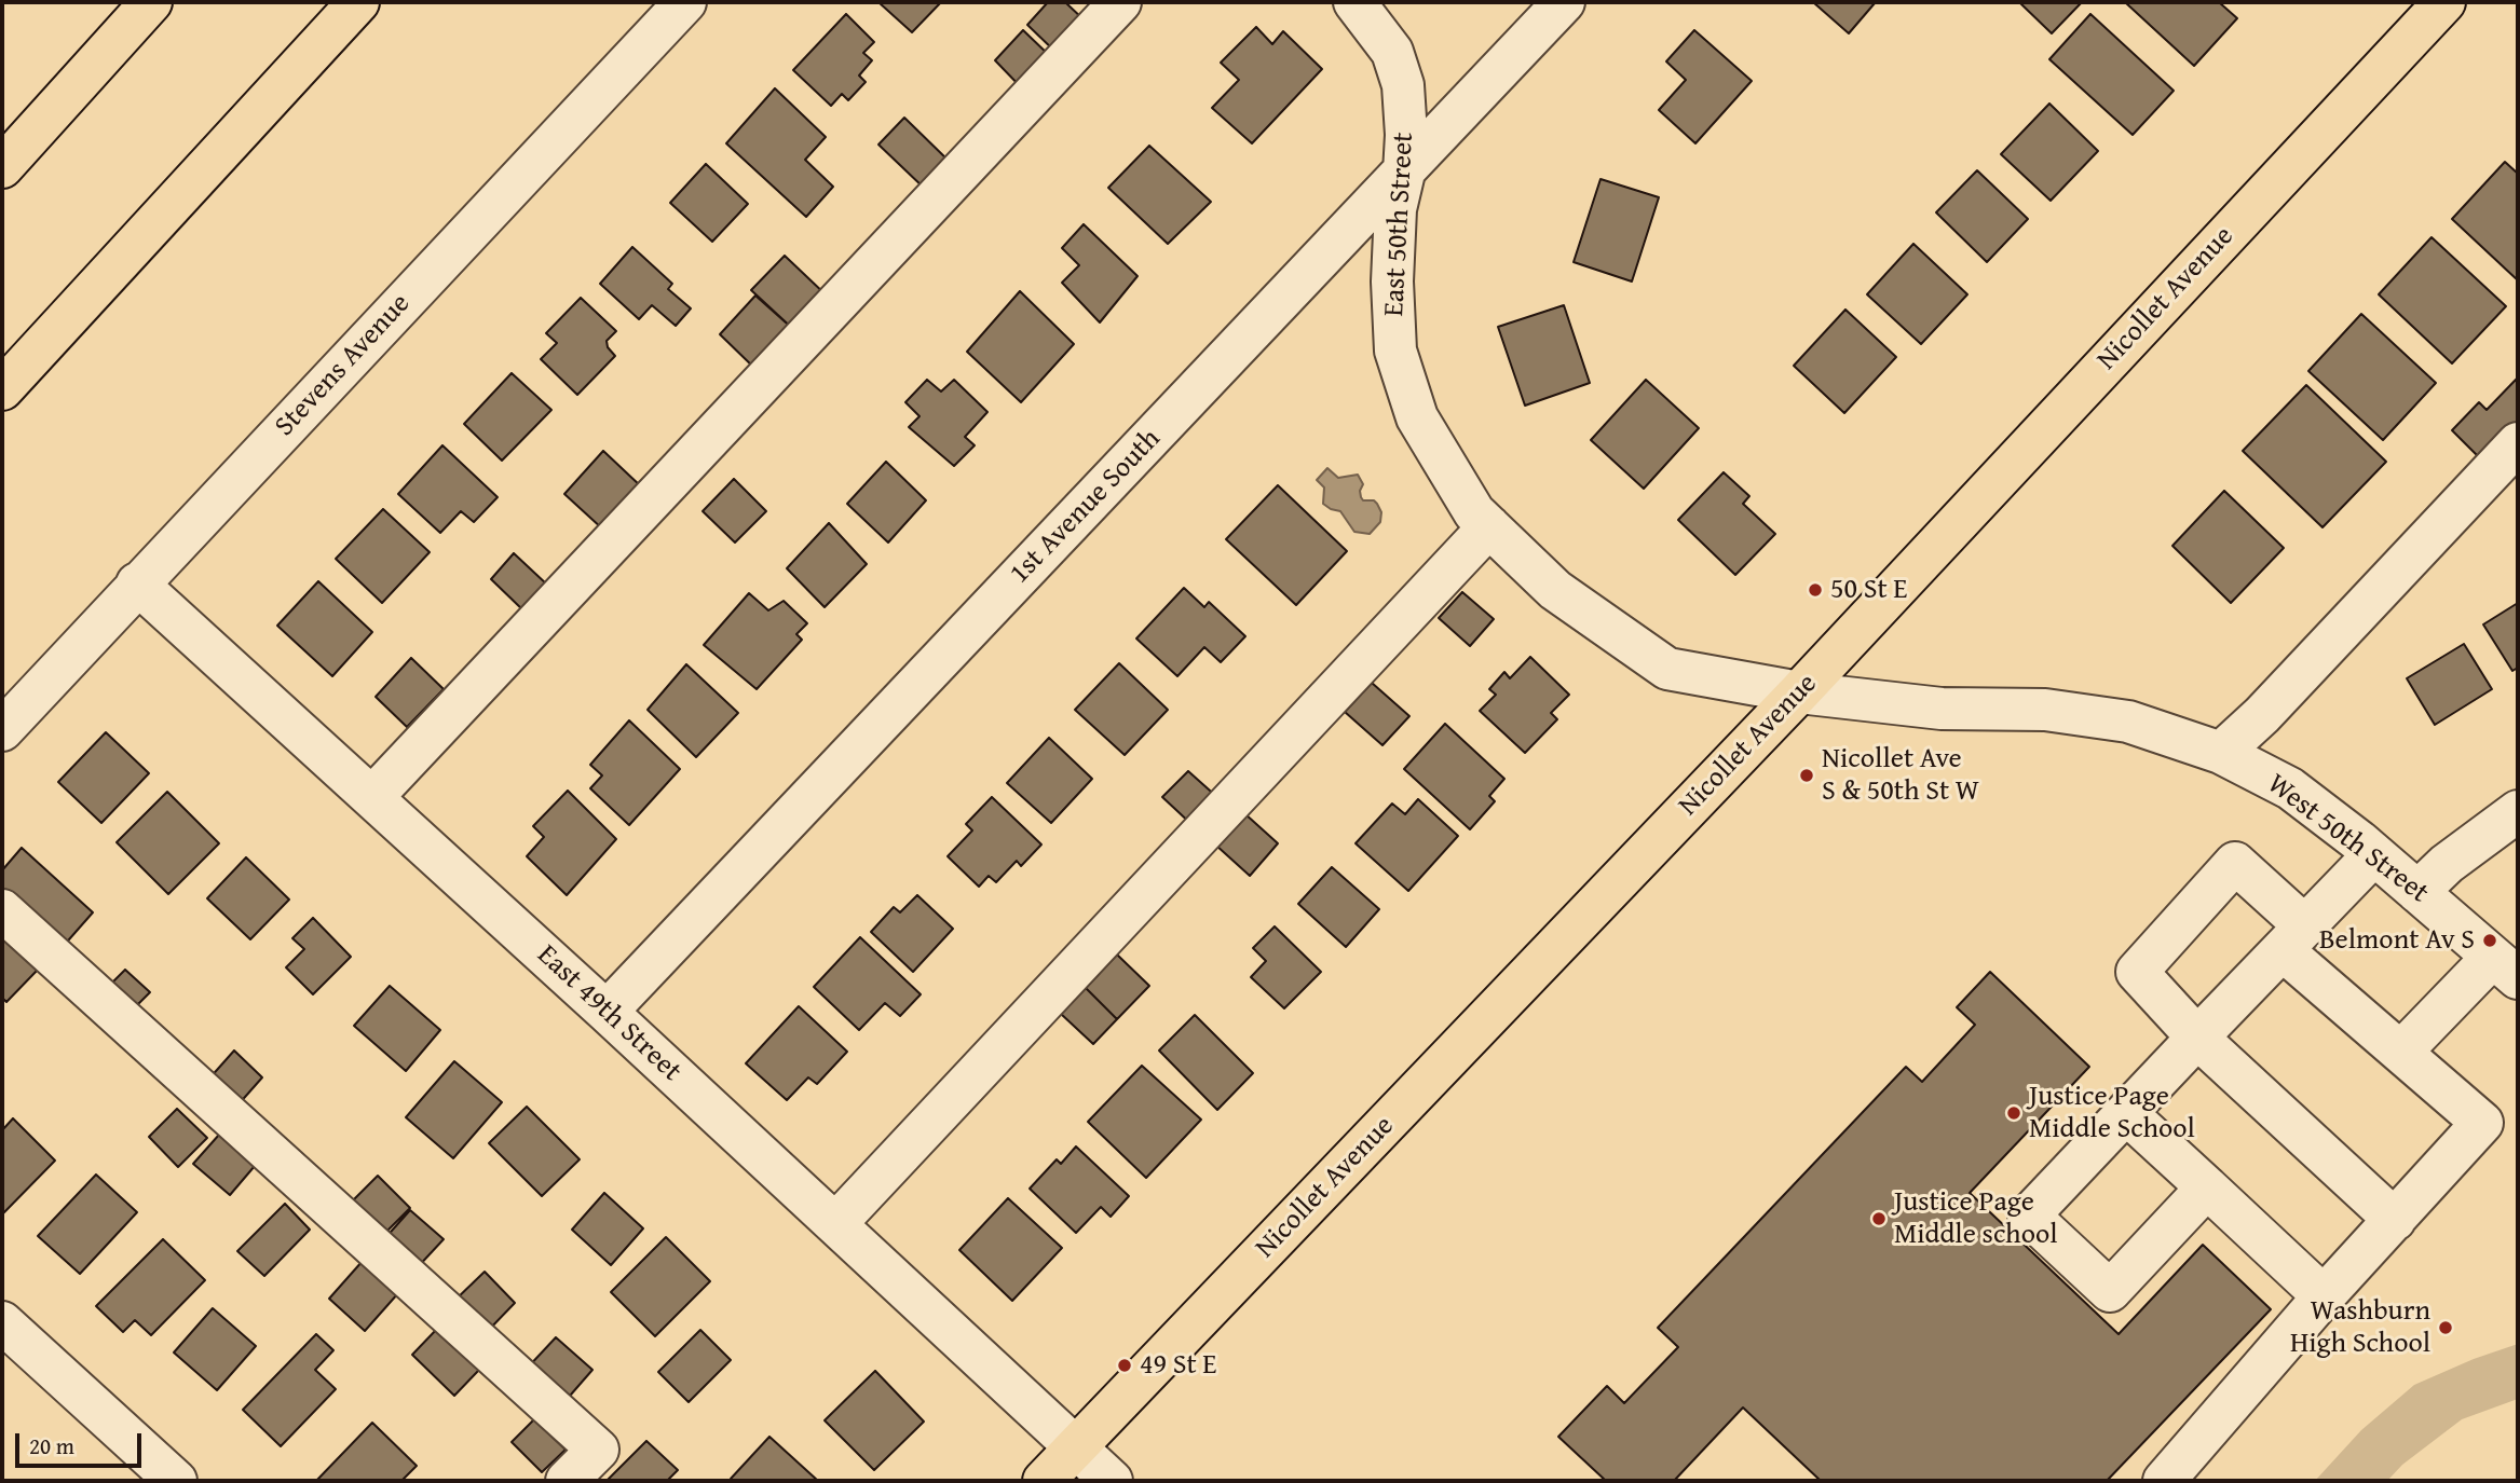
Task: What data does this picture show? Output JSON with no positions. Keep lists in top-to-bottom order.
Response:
{
  "streets": {
    "main road": ["Nicollet Avenue"],
    "street": [
      "East 50th Street",
      "Stevens Avenue",
      "1st Avenue South",
      "West 50th Street",
      "East 49th Street"
    ]
  },
  "crossings": [
    ["East 50th Street", "Nicollet Avenue"],
    ["East 50th Street", "1st Avenue South"],
    ["East 50th Street", "West 50th Street"],
    ["Nicollet Avenue", "West 50th Street"],
    ["Nicollet Avenue", "East 49th Street"],
    ["Stevens Avenue", "East 49th Street"],
    ["1st Avenue South", "East 49th Street"]
  ],
  "places": [
    "50 St E",
    "Nicollet Ave S & 50th St W",
    "Belmont Av S",
    "Justice Page Middle School",
    "Justice Page Middle school",
    "Washburn High School",
    "49 St E"
  ],
  "scale_bar": "20 m"
}
